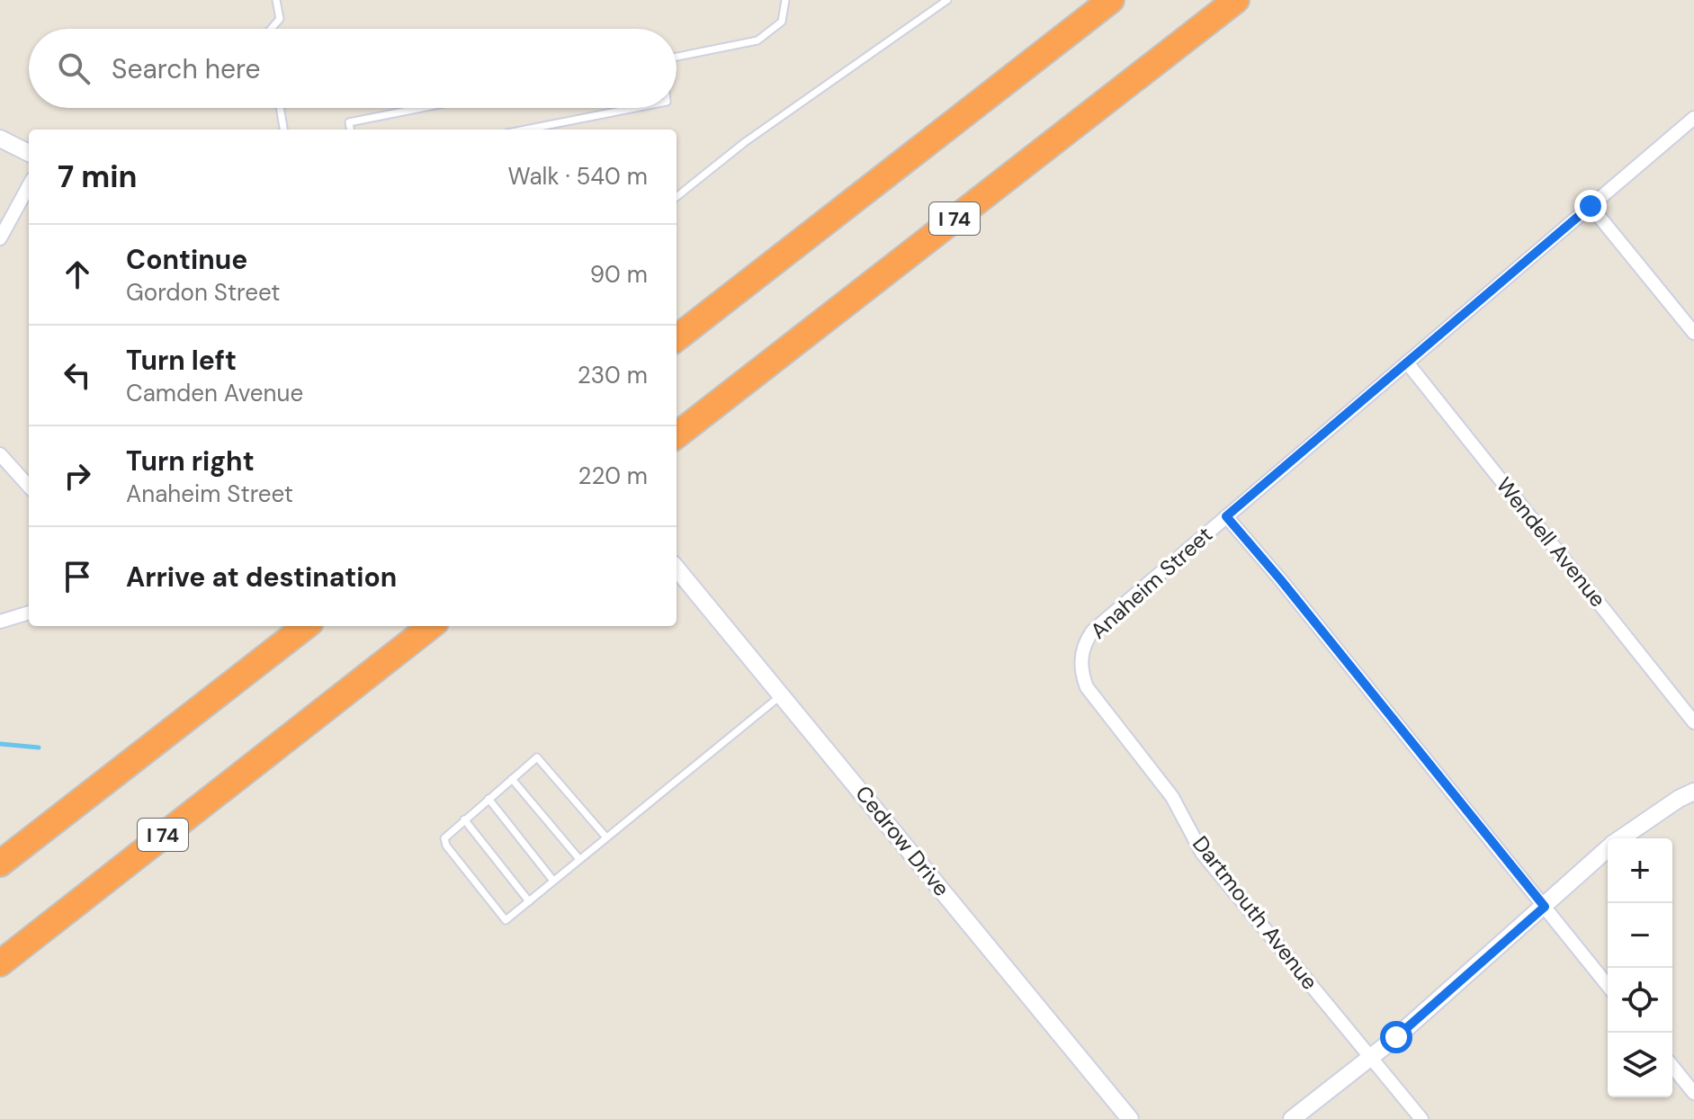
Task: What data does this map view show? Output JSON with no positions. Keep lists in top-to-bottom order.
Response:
{
  "streets": {
    "highway": ["I 74"],
    "street": [
      "Wendell Avenue",
      "Anaheim Street",
      "Cedrow Drive",
      "Dartmouth Avenue"
    ]
  },
  "crossings": [
    ["Wendell Avenue", "Anaheim Street"],
    ["Anaheim Street", "Dartmouth Avenue"]
  ],
  "page": {
    "search": "Search here",
    "heading": ["7 min", "Walk · 540 m"],
    "list": [
      ["Continue", "Gordon Street", "90 m"],
      ["Turn left", "Camden Avenue", "230 m"],
      ["Turn right", "Anaheim Street", "220 m"],
      "Arrive at destination"
    ],
    "map_buttons": ["+", "−"]
  }
}
